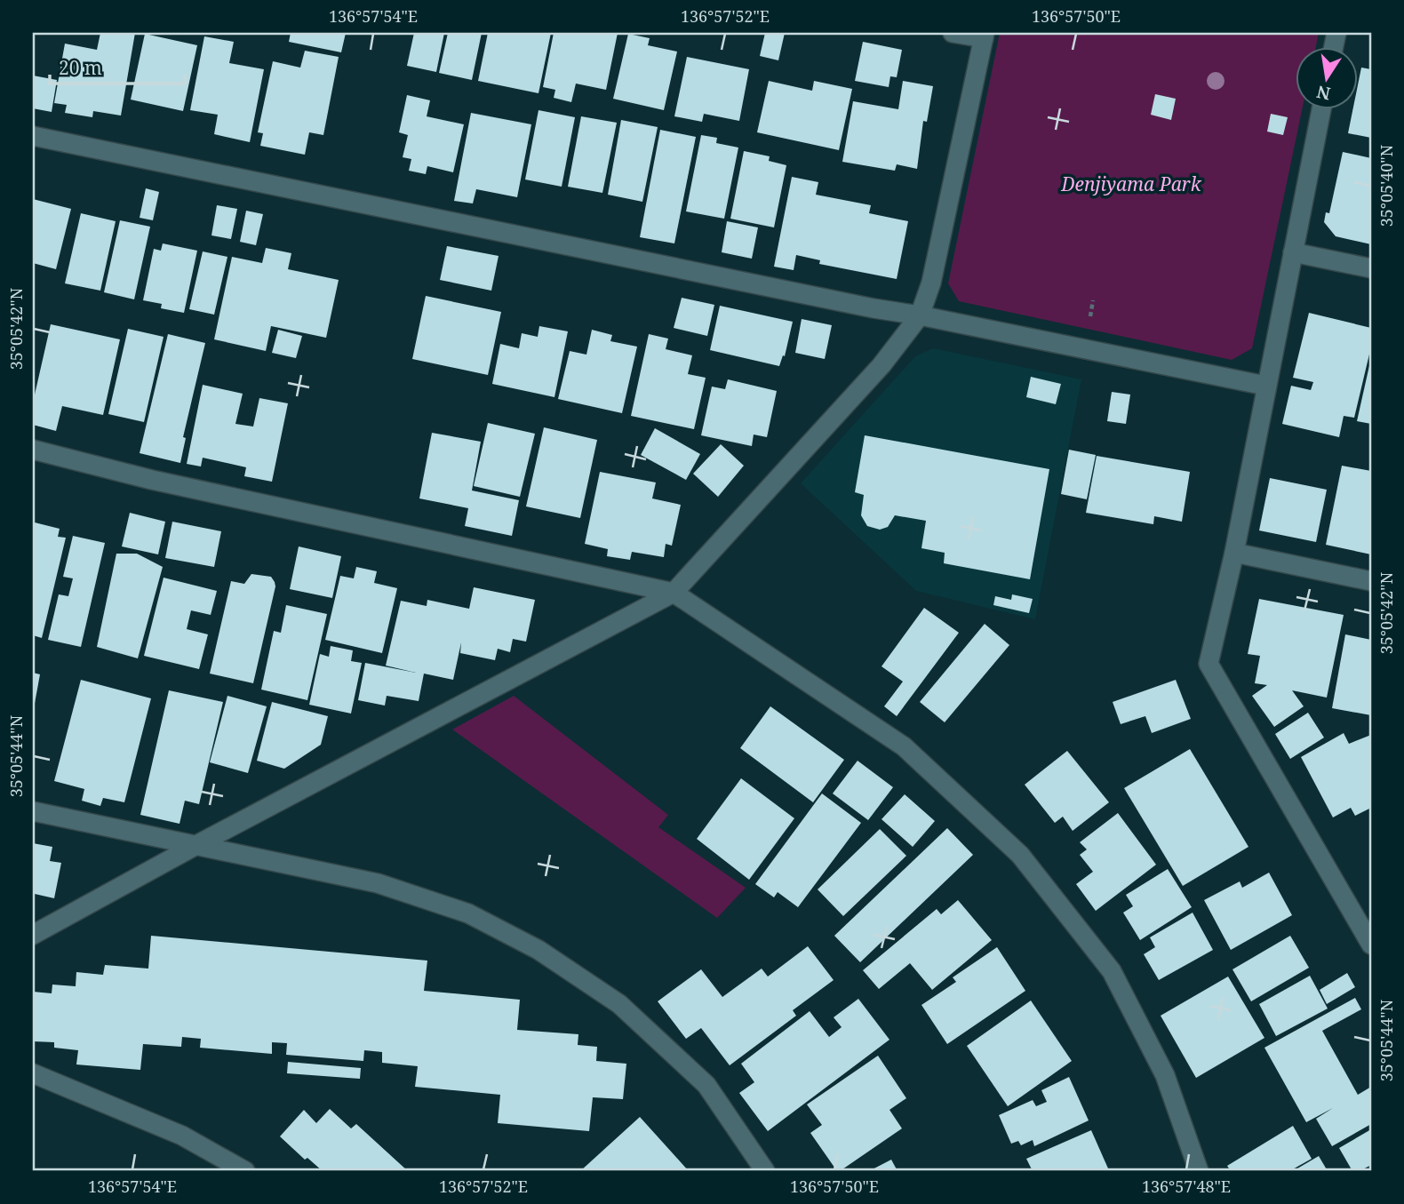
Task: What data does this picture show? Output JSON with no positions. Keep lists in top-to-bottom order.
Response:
{
  "parks": ["Denjiyama Park"],
  "scale_bar": "20 m",
  "north": "bottom",
  "coordinates": [
    "136°57'54\"E",
    "136°57'52\"E",
    "136°57'50\"E",
    "35°05'40\"N",
    "35°05'42\"N",
    "35°05'44\"N",
    "136°57'48\"E"
  ]
}
